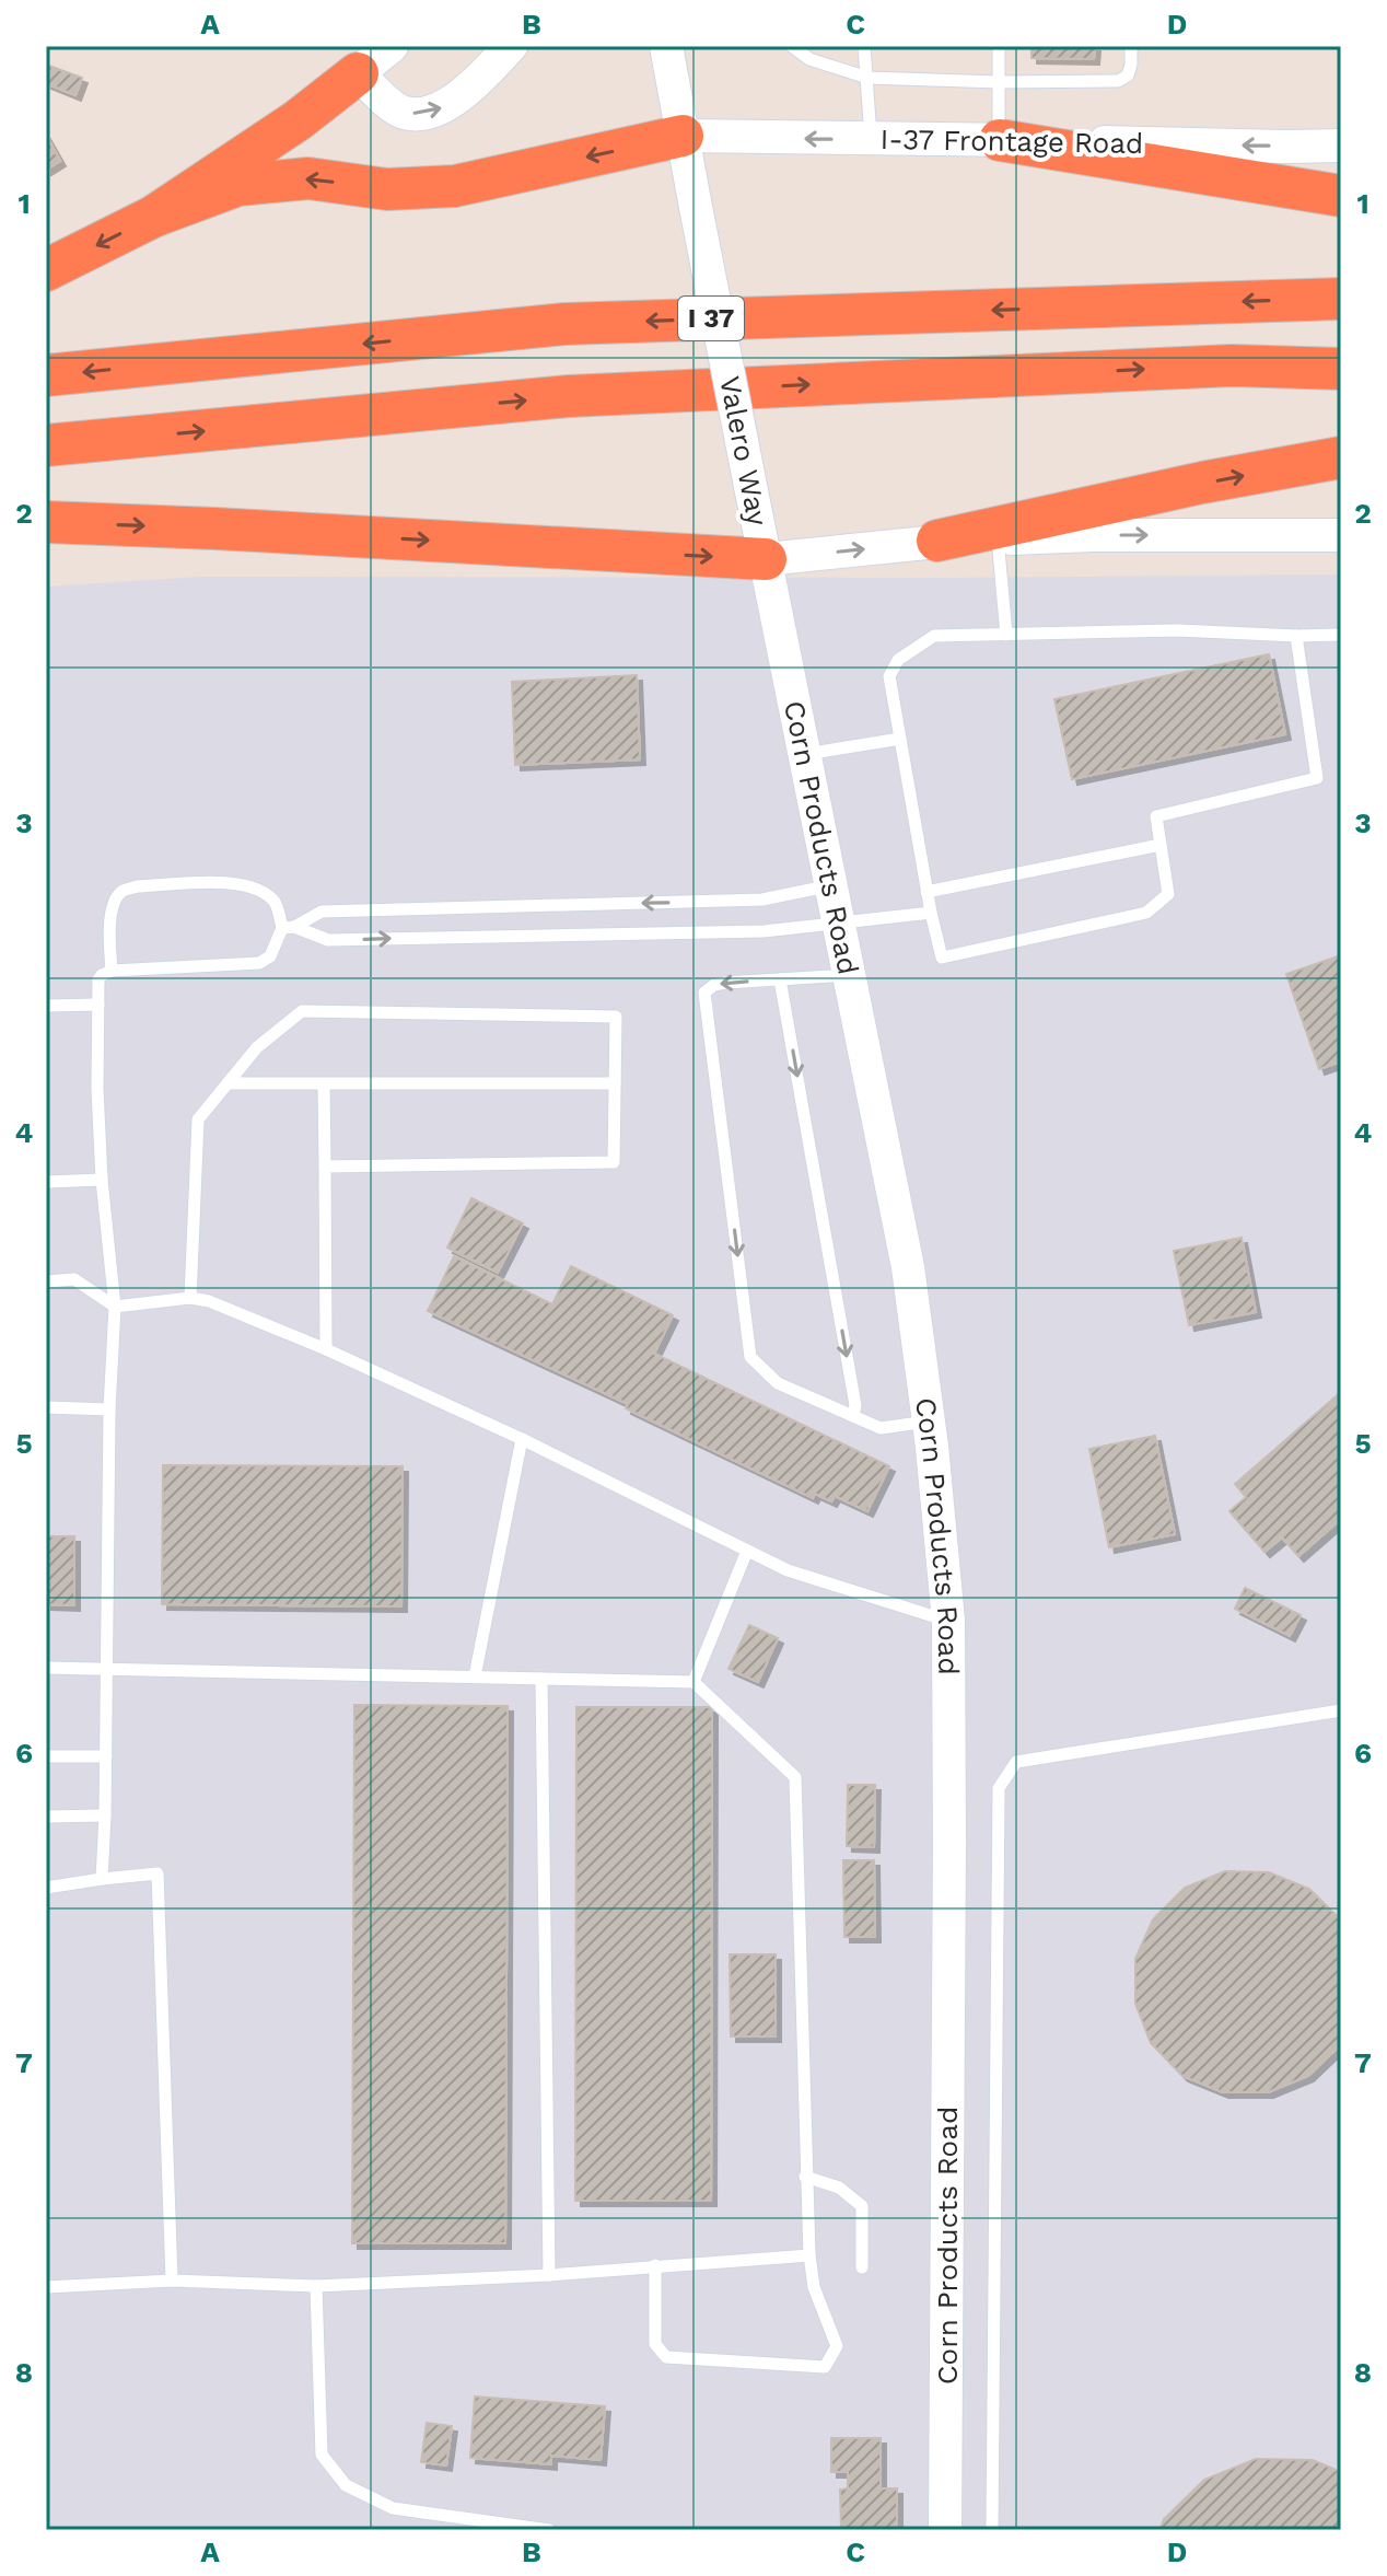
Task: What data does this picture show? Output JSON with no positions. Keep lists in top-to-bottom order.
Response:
{
  "streets": {
    "highway": ["I 37"],
    "main road": ["I-37 Frontage Road", "Valero Way", "Corn Products Road"]
  },
  "crossings": [
    ["I-37 Frontage Road", "Valero Way"],
    ["Valero Way", "Corn Products Road"]
  ],
  "one_way": ["I-37 Frontage Road"],
  "grid": {
    "columns": [
      "A",
      "B",
      "C",
      "D"
    ],
    "rows": [
      "1",
      "2",
      "3",
      "4",
      "5",
      "6",
      "7",
      "8"
    ]
  }
}
